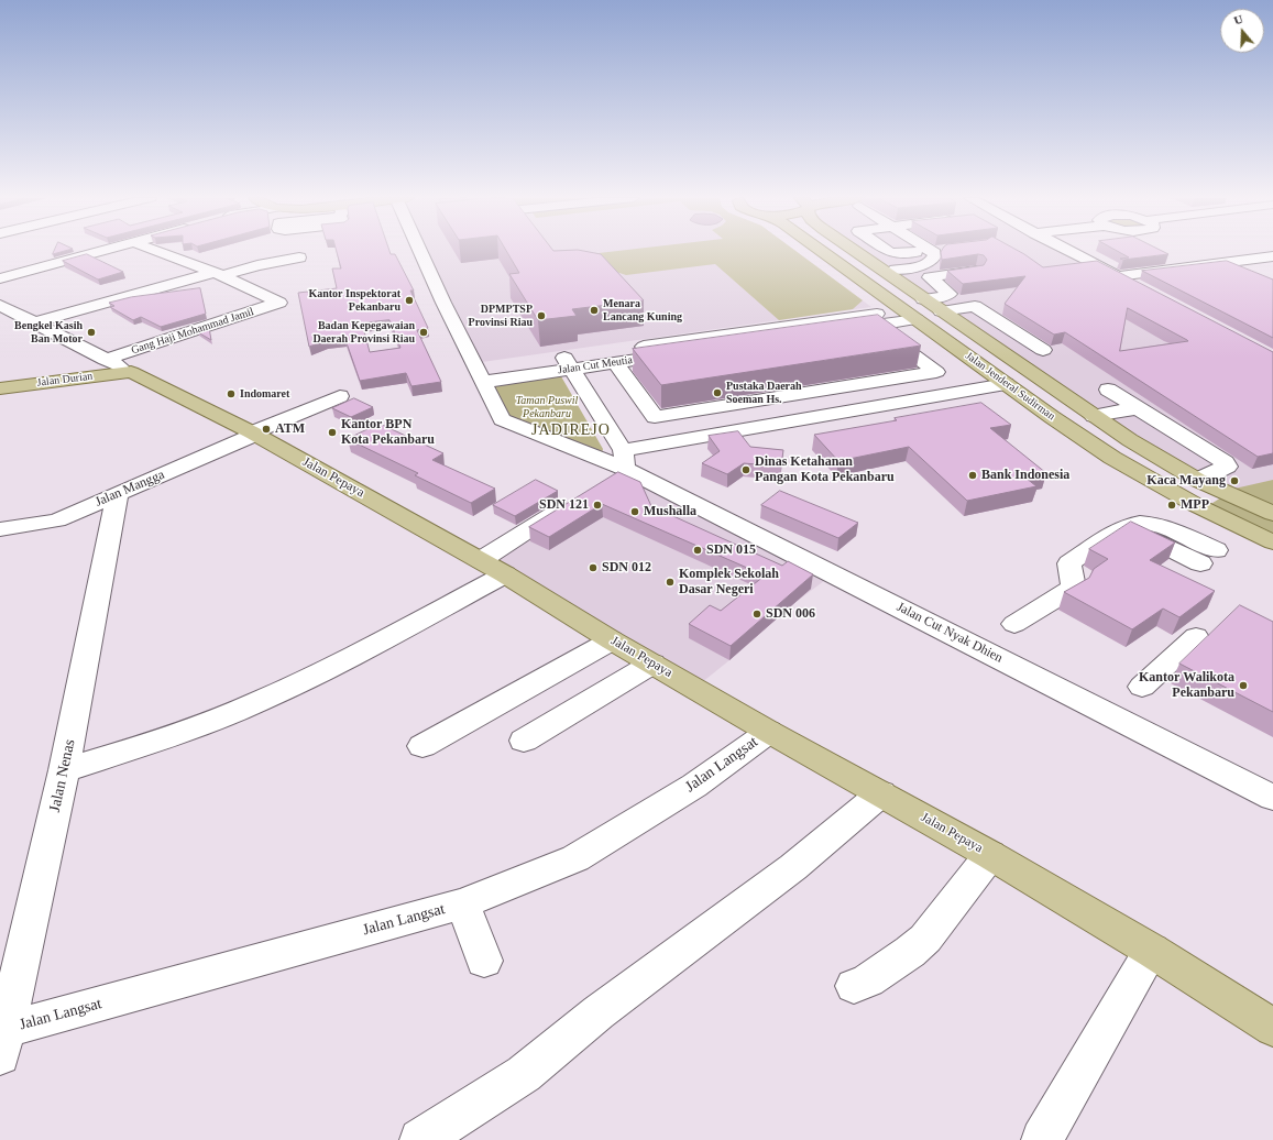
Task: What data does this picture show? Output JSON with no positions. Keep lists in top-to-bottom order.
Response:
{
  "streets": {
    "main road": ["Jalan Durian", "Jalan Jenderal Sudirman", "Jalan Pepaya"],
    "street": [
      "Gang Haji Mohammad Jamil",
      "Jalan Cut Meutia",
      "Jalan Mangga",
      "Jalan Cut Nyak Dhien",
      "Jalan Langsat",
      "Jalan Nenas"
    ]
  },
  "crossings": [
    ["Gang Haji Mohammad Jamil", "Jalan Pepaya"],
    ["Jalan Cut Meutia", "Jalan Jenderal Sudirman"],
    ["Jalan Cut Meutia", "Jalan Cut Nyak Dhien"],
    ["Jalan Durian", "Jalan Pepaya"],
    ["Jalan Pepaya", "Jalan Mangga"],
    ["Jalan Pepaya", "Jalan Langsat"],
    ["Jalan Mangga", "Jalan Nenas"],
    ["Jalan Langsat", "Jalan Nenas"]
  ],
  "districts": ["JADIREJO"],
  "parks": ["Taman Puswil Pekanbaru"],
  "places": [
    "Kantor Inspektorat Pekanbaru",
    "Menara Lancang Kuning",
    "DPMPTSP Provinsi Riau",
    "Bengkel Kasih Ban Motor",
    "Badan Kepegawaian Daerah Provinsi Riau",
    "Pustaka Daerah Soeman Hs.",
    "Indomaret",
    "ATM",
    "Kantor BPN Kota Pekanbaru",
    "Dinas Ketahanan Pangan Kota Pekanbaru",
    "Bank Indonesia",
    "Kaca Mayang",
    "SDN 121",
    "MPP",
    "Mushalla",
    "SDN 015",
    "SDN 012",
    "Komplek Sekolah Dasar Negeri",
    "SDN 006",
    "Kantor Walikota Pekanbaru"
  ],
  "north": "top"
}
